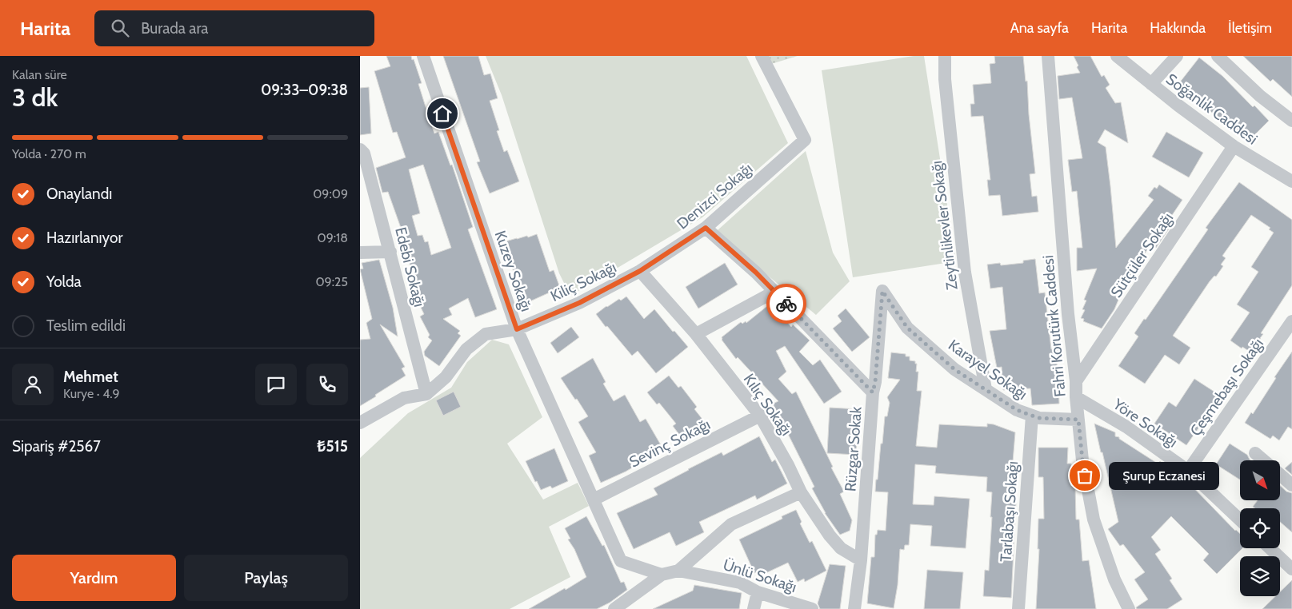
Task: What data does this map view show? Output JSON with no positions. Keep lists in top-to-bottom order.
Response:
{
  "streets": {
    "street": [
      "Soğanlık Caddesi",
      "Denizci Sokağı",
      "Zeytinlikevler Sokağı",
      "Sütçüler Sokağı",
      "Edebi Sokağı",
      "Kuzey Sokağı",
      "Kiliç Sokağı",
      "Fahri Korutürk Caddesi",
      "Karayel Sokağı",
      "Çeşmebaşı Sokağı",
      "Kılıç Sokağı",
      "Yöre Sokağı",
      "Sevinç Sokağı",
      "Rüzgar Sokak",
      "Tarlabaşı Sokağı",
      "Ünlü Sokağı"
    ]
  },
  "crossings": [
    ["Soğanlık Caddesi", "Sütçüler Sokağı"],
    ["Denizci Sokağı", "Kiliç Sokağı"],
    ["Denizci Sokağı", "Kılıç Sokağı"],
    ["Zeytinlikevler Sokağı", "Karayel Sokağı"],
    ["Sütçüler Sokağı", "Fahri Korutürk Caddesi"],
    ["Edebi Sokağı", "Kiliç Sokağı"],
    ["Kuzey Sokağı", "Kiliç Sokağı"],
    ["Kuzey Sokağı", "Sevinç Sokağı"],
    ["Kuzey Sokağı", "Ünlü Sokağı"],
    ["Kiliç Sokağı", "Kılıç Sokağı"],
    ["Fahri Korutürk Caddesi", "Karayel Sokağı"],
    ["Fahri Korutürk Caddesi", "Yöre Sokağı"],
    ["Karayel Sokağı", "Rüzgar Sokak"],
    ["Karayel Sokağı", "Tarlabaşı Sokağı"],
    ["Çeşmebaşı Sokağı", "Yöre Sokağı"],
    ["Kılıç Sokağı", "Sevinç Sokağı"],
    ["Kılıç Sokağı", "Rüzgar Sokak"]
  ],
  "places": ["Şurup Eczanesi"],
  "north": "bottom right",
  "page": {
    "header": "Harita",
    "search": "Burada ara",
    "nav": [
      "Ana sayfa",
      "Harita",
      "Hakkında",
      "İletişim"
    ],
    "heading": ["3 dk", "Kalan süre", "09:33–09:38"],
    "panel": [
      "Mehmet",
      "Kurye · 4.9",
      "Sipariş #2567",
      "₺515"
    ],
    "bar": "Yolda · 270 m",
    "list": [
      ["Onaylandı", "09:09"],
      ["Hazırlanıyor", "09:18"],
      ["Yolda", "09:25"],
      "Teslim edildi"
    ],
    "bubble": "Şurup Eczanesi",
    "buttons": ["Yardım", "Paylaş"]
  }
}
